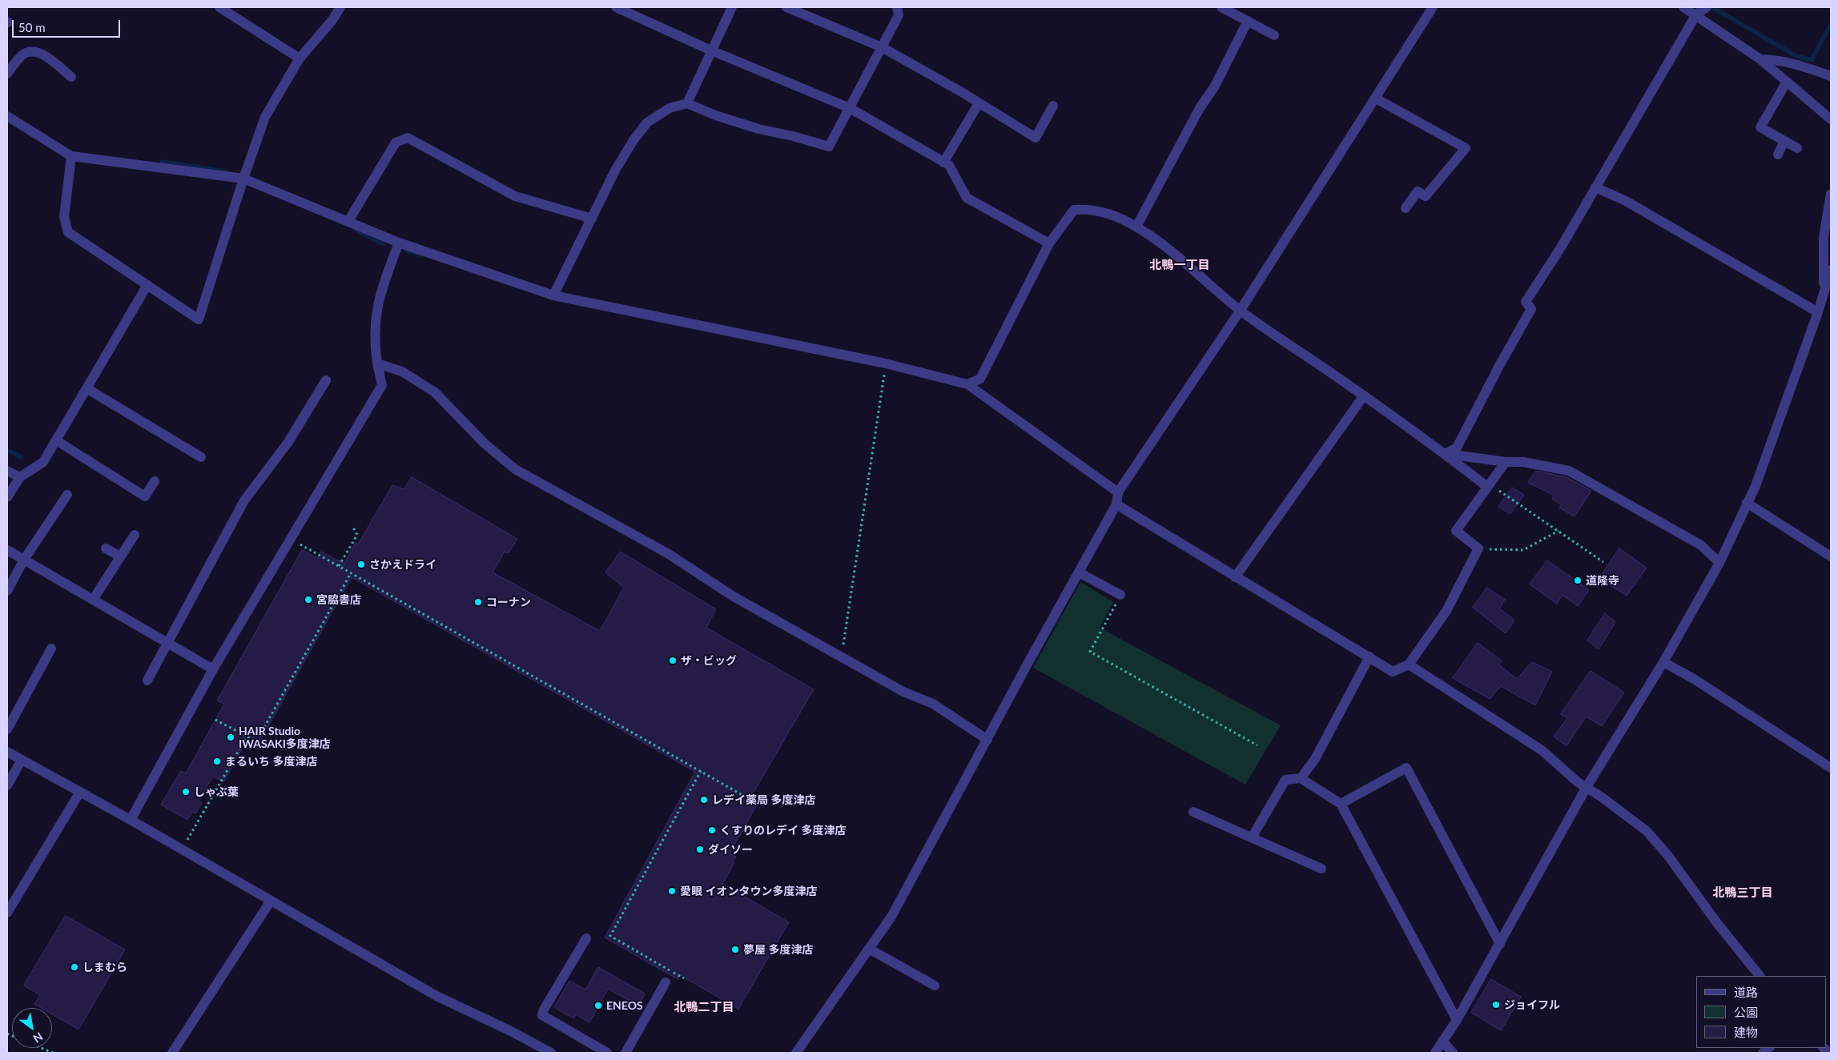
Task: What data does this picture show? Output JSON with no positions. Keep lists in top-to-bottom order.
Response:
{
  "districts": ["北鴨一丁目", "北鴨三丁目", "北鴨二丁目"],
  "places": [
    "さかえドライ",
    "道隆寺",
    "宮脇書店",
    "コーナン",
    "ザ・ビッグ",
    "HAIR Studio IWASAKI多度津店",
    "まるいち 多度津店",
    "しゃぶ葉",
    "レデイ薬局 多度津店",
    "くすりのレデイ 多度津店",
    "ダイソー",
    "愛眼 イオンタウン多度津店",
    "夢屋 多度津店",
    "しまむら",
    "ジョイフル",
    "ENEOS"
  ],
  "legend": ["道路", "公園", "建物"],
  "scale_bar": "50 m",
  "north": "bottom right"
}
